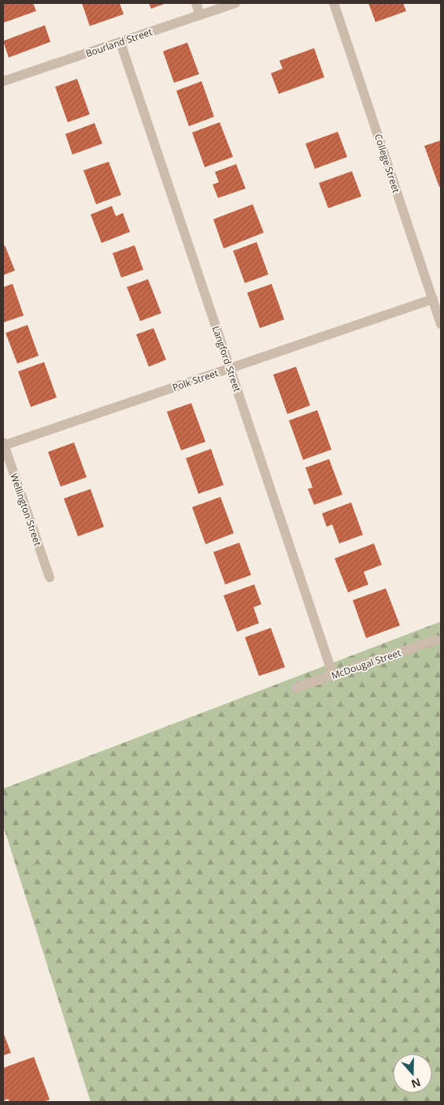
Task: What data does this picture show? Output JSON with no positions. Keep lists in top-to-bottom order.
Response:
{
  "streets": {
    "street": [
      "Bourland Street",
      "College Street",
      "Langford Street",
      "Polk Street",
      "Wellington Street",
      "McDougal Street"
    ]
  },
  "crossings": [
    ["Bourland Street", "Langford Street"],
    ["College Street", "Polk Street"],
    ["Langford Street", "Polk Street"],
    ["Langford Street", "McDougal Street"],
    ["Polk Street", "Wellington Street"]
  ],
  "north": "bottom"
}
